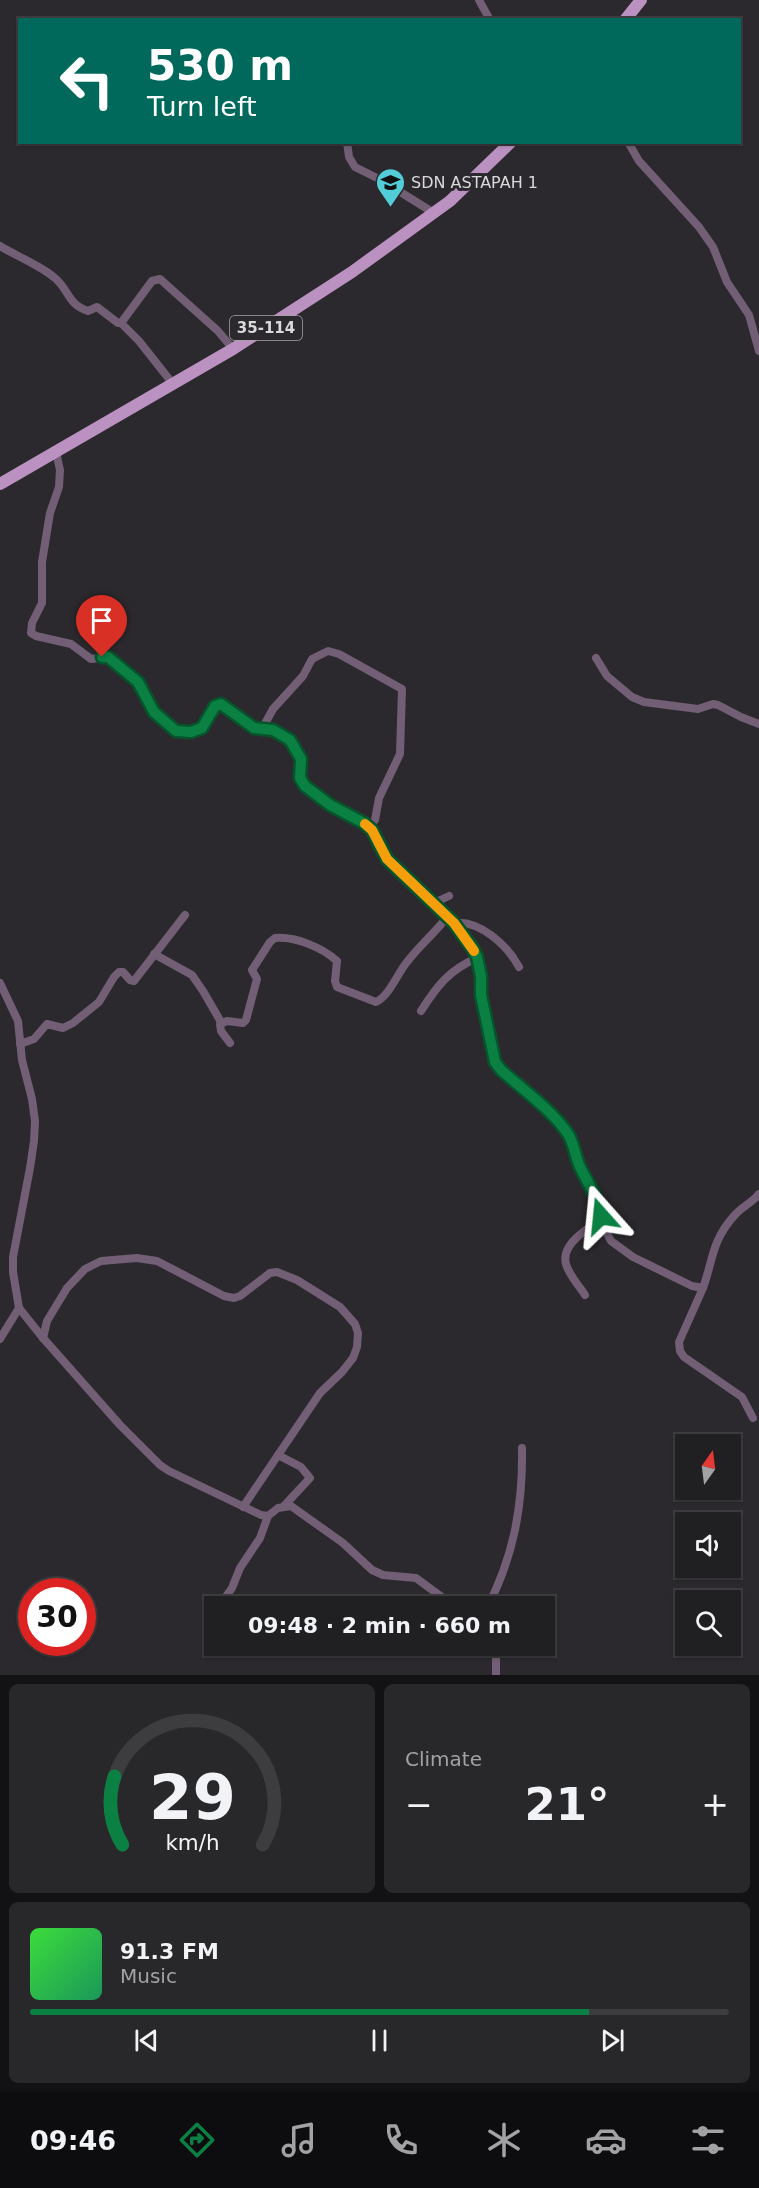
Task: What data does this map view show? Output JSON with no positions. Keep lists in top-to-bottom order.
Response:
{
  "streets": {
    "main road": ["35-114"]
  },
  "places": {
    "school or university": ["SDN ASTAPAH 1"]
  },
  "north": "top",
  "page": {
    "turn": ["530 m", "Turn left"],
    "limit": "30",
    "trip": "09:48 · 2 min · 660 m",
    "tile": "Climate",
    "heat": ["−", "21°", "+"],
    "song": ["91.3 FM", "Music"],
    "tabs": "09:46",
    "gauge": ["29", "km/h"]
  }
}
